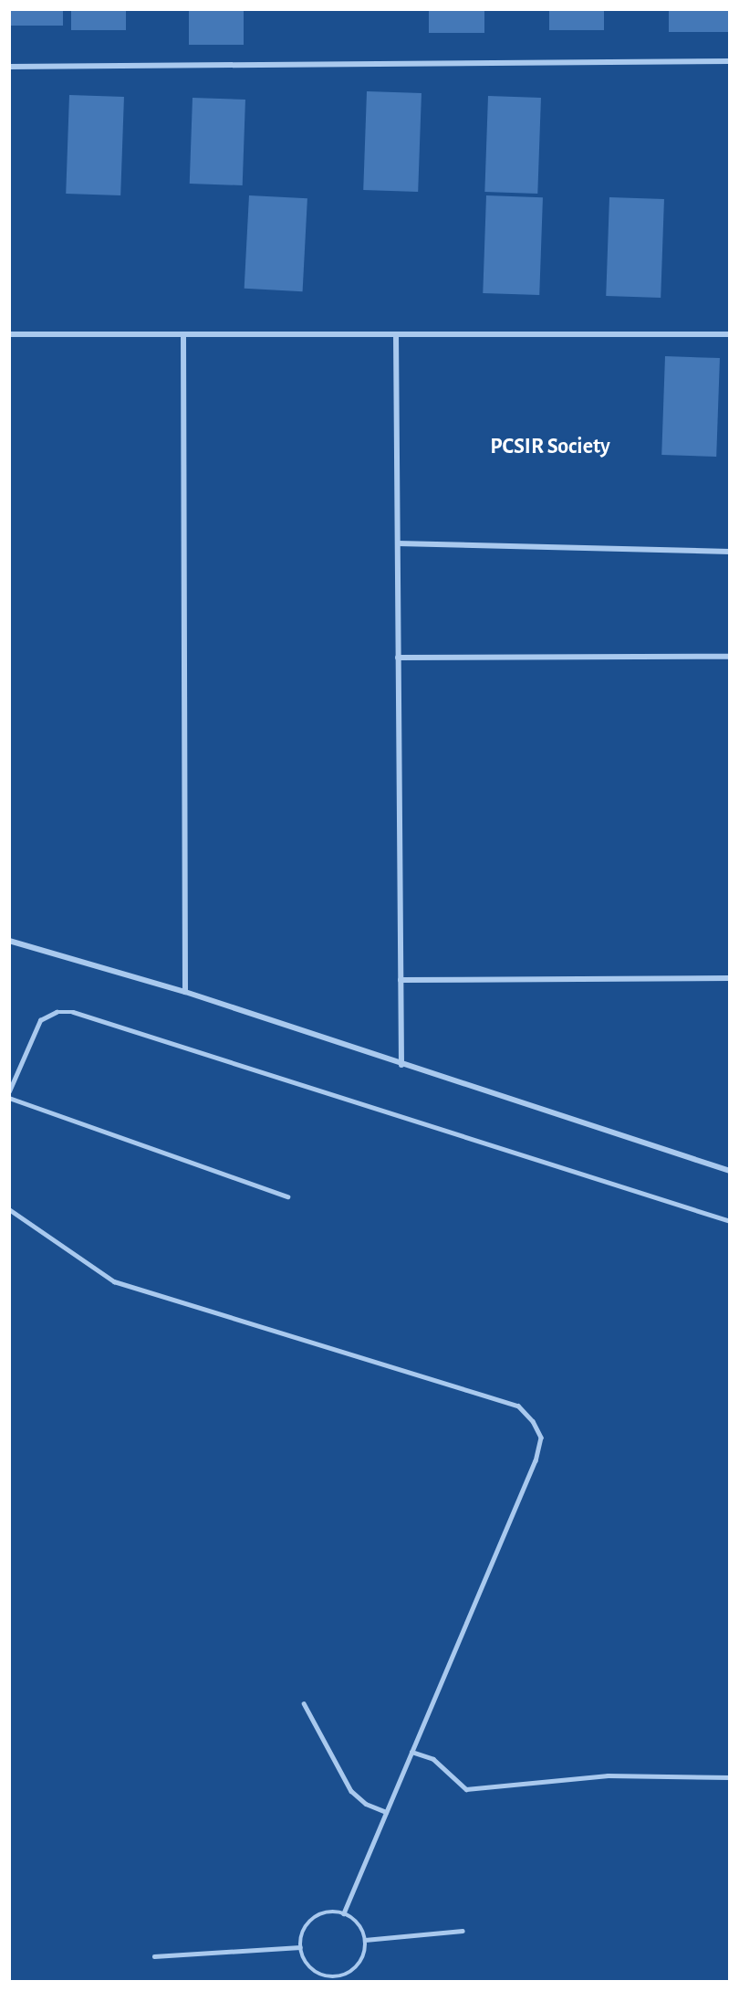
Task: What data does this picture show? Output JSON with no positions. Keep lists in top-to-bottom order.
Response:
{
  "districts": ["PCSIR Society"]
}
